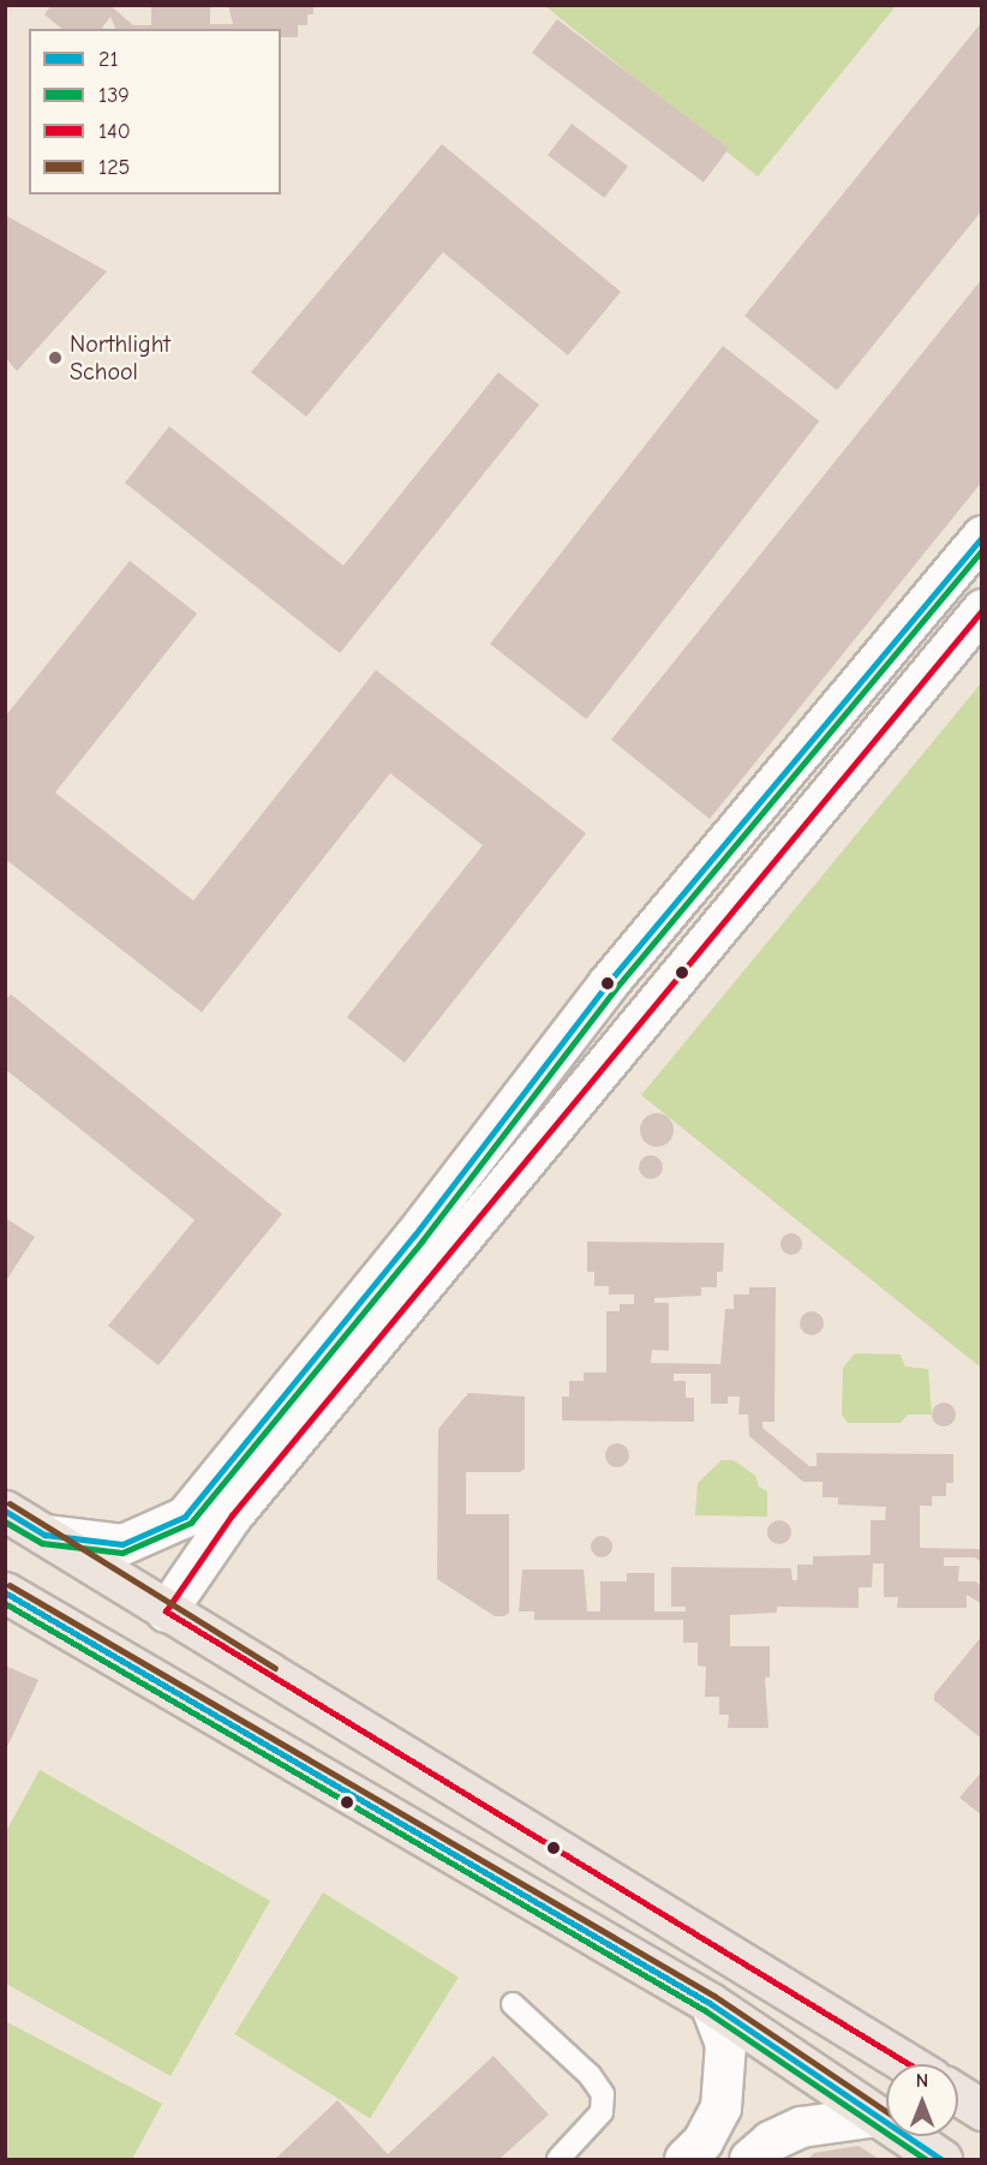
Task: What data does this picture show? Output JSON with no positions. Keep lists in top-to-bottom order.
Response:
{
  "places": ["Northlight School"],
  "lines": [
    "transit line 21",
    "transit line 139",
    "transit line 140",
    "transit line 125"
  ],
  "legend": [
    "21",
    "139",
    "140",
    "125"
  ],
  "north": "top"
}
